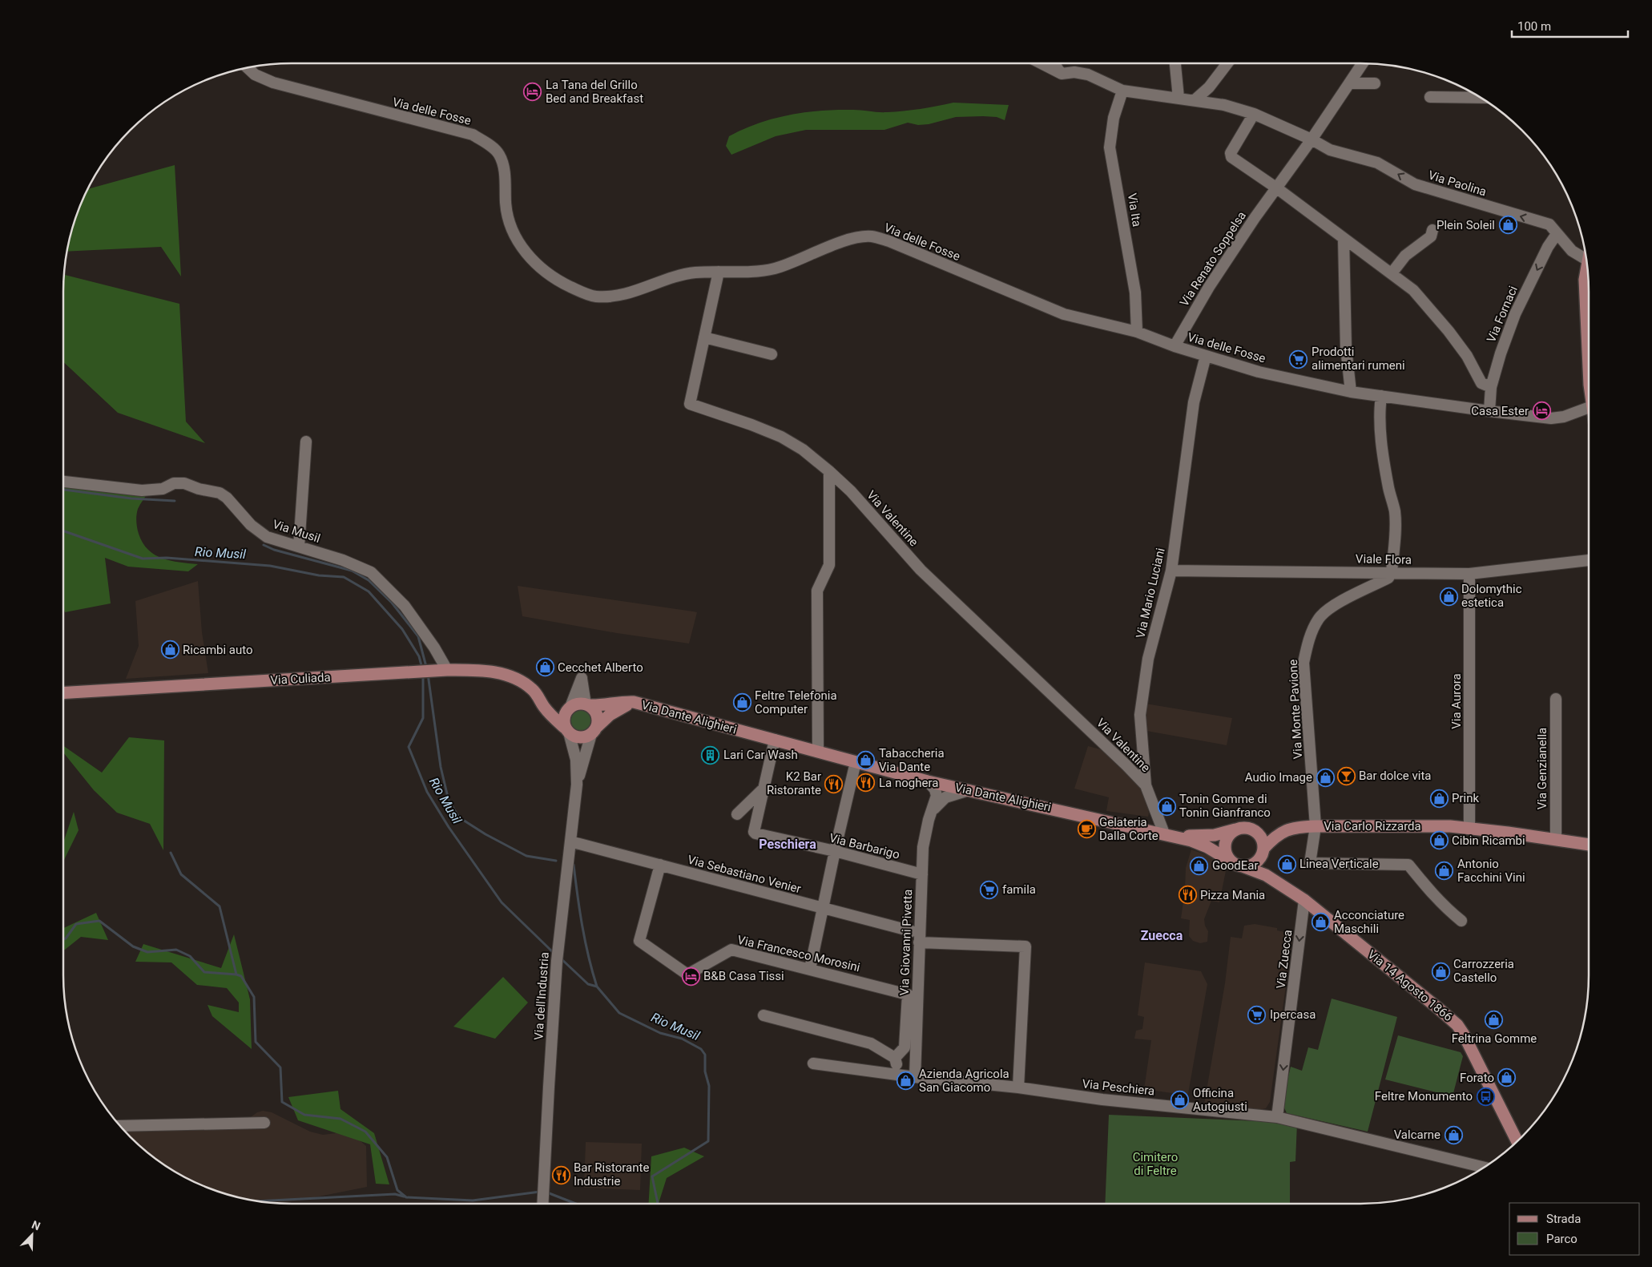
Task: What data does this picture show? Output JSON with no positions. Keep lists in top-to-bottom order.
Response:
{
  "streets": {
    "main road": [
      "Via Culiada",
      "Via Dante Alighieri",
      "Via Carlo Rizzarda",
      "Via 14 Agosto 1866"
    ],
    "street": [
      "Via delle Fosse",
      "Via Paolina",
      "Via Ita",
      "Via Renato Soppelsa",
      "Via Fornaci",
      "Via Valentine",
      "Via Musil",
      "Viale Flora",
      "Via Mario Luciani",
      "Via Aurora",
      "Via Monte Pavione",
      "Via Genzianella",
      "Via Barbarigo",
      "Via Sebastiano Venier",
      "Via Giovanni Pivetta",
      "Via Francesco Morosini",
      "Via Zuecca",
      "Via dell'Industria",
      "Via Peschiera"
    ]
  },
  "crossings": [
    ["Via delle Fosse", "Via Ita"],
    ["Via delle Fosse", "Via Renato Soppelsa"],
    ["Via delle Fosse", "Via Fornaci"],
    ["Via delle Fosse", "Via Valentine"],
    ["Via delle Fosse", "Via Mario Luciani"],
    ["Via Paolina", "Via Ita"],
    ["Via Paolina", "Via Renato Soppelsa"],
    ["Via Paolina", "Via Fornaci"],
    ["Via Valentine", "Via Mario Luciani"],
    ["Via Musil", "Via Culiada"],
    ["Viale Flora", "Via Mario Luciani"],
    ["Viale Flora", "Via Aurora"],
    ["Viale Flora", "Via Monte Pavione"],
    ["Via Mario Luciani", "Via Dante Alighieri"],
    ["Via Culiada", "Via Dante Alighieri"],
    ["Via Culiada", "Via dell'Industria"],
    ["Via Aurora", "Via Carlo Rizzarda"],
    ["Via Monte Pavione", "Via Carlo Rizzarda"],
    ["Via Dante Alighieri", "Via Carlo Rizzarda"],
    ["Via Dante Alighieri", "Via 14 Agosto 1866"],
    ["Via Dante Alighieri", "Via dell'Industria"],
    ["Via Genzianella", "Via Carlo Rizzarda"],
    ["Via Carlo Rizzarda", "Via 14 Agosto 1866"],
    ["Via Barbarigo", "Via Giovanni Pivetta"],
    ["Via Sebastiano Venier", "Via Francesco Morosini"],
    ["Via Sebastiano Venier", "Via dell'Industria"],
    ["Via Giovanni Pivetta", "Via Peschiera"],
    ["Via Zuecca", "Via 14 Agosto 1866"],
    ["Via Zuecca", "Via Peschiera"]
  ],
  "one_way": ["Via Fornaci", "Via Zuecca"],
  "districts": ["Peschiera", "Zuecca"],
  "water": ["Rio Musil"],
  "parks": ["Cimitero di Feltre"],
  "places": {
    "hotel": ["La Tana del Grillo Bed and Breakfast", "Casa Ester", "B&B Casa Tissi"],
    "shop": [
      "Plein Soleil",
      "Dolomythic estetica",
      "Ricambi auto",
      "Cecchet Alberto",
      "Feltre Telefonia Computer",
      "Tabaccheria Via Dante",
      "Audio Image",
      "Prink",
      "Tonin Gomme di Tonin Gianfranco",
      "Cibin Ricambi",
      "Linea Verticale",
      "GoodEar",
      "Antonio Facchini Vini",
      "Acconciature Maschili",
      "Carrozzeria Castello",
      "Feltrina Gomme",
      "Forato",
      "Azienda Agricola San Giacomo",
      "Officina Autogiusti",
      "Valcarne"
    ],
    "supermarket": ["Prodotti alimentari rumeni", "famila", "Ipercasa"],
    "building": ["Lari Car Wash"],
    "bar": ["Bar dolce vita"],
    "restaurant": [
      "La noghera",
      "K2 Bar Ristorante",
      "Pizza Mania",
      "Bar Ristorante Industrie"
    ],
    "cafe": ["Gelateria Dalla Corte"],
    "bus stop": ["Feltre Monumento"]
  },
  "legend": ["Strada", "Parco"],
  "scale_bar": "100 m",
  "north": "top right"
}
